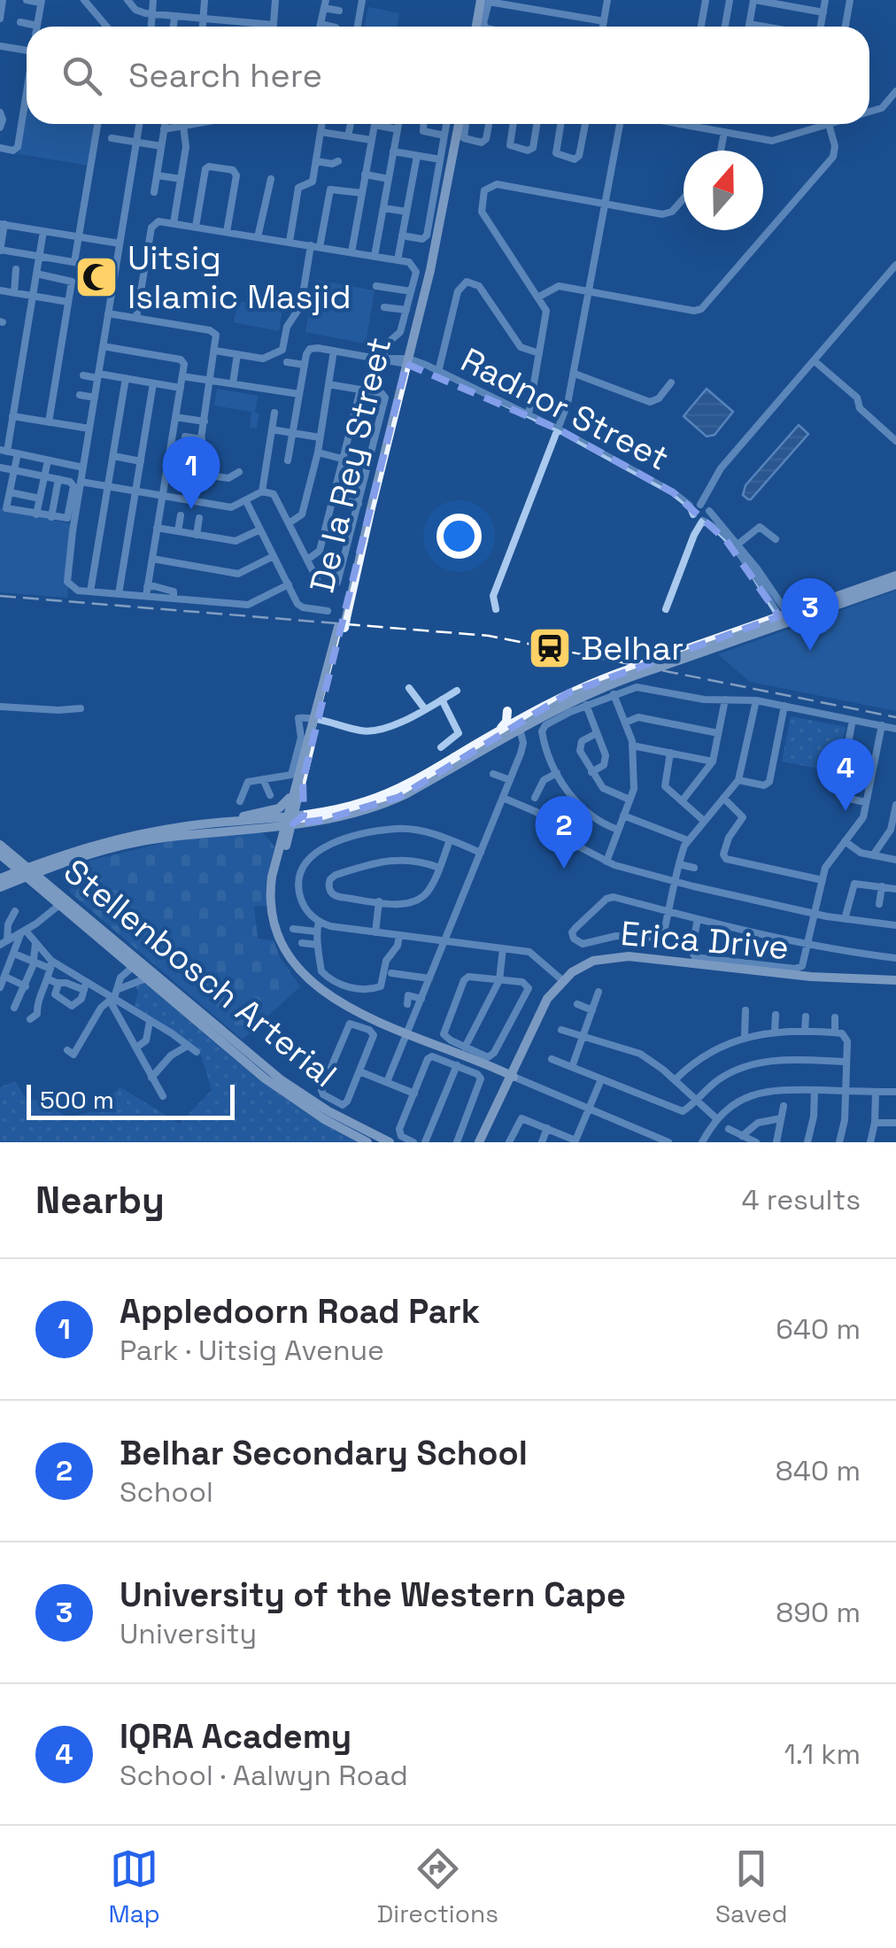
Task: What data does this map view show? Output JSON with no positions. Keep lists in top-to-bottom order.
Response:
{
  "streets": {
    "main road": ["De la Rey Street", "Erica Drive", "Stellenbosch Arterial"],
    "street": ["Radnor Street"]
  },
  "crossings": [
    ["Radnor Street", "De la Rey Street"]
  ],
  "places": {
    "mosque": ["Uitsig Islamic Masjid"],
    "station": ["Belhar"]
  },
  "scale_bar": "500 m",
  "north": "top",
  "page": {
    "search": "Search here",
    "pins": [
      "1",
      "3",
      "4",
      "2"
    ],
    "scale": "500 m",
    "heading": ["Nearby", "4 results"],
    "list": [
      {
        "mark": "1",
        "name": "Appledoorn Road Park",
        "note": "Park · Uitsig Avenue",
        "value": "640 m"
      },
      {
        "mark": "2",
        "name": "Belhar Secondary School",
        "note": "School",
        "value": "840 m"
      },
      {
        "mark": "3",
        "name": "University of the Western Cape",
        "note": "University",
        "value": "890 m"
      },
      {
        "mark": "4",
        "name": "IQRA Academy",
        "note": "School · Aalwyn Road",
        "value": "1.1 km"
      }
    ],
    "nav": ["Map", "Directions", "Saved"]
  }
}
